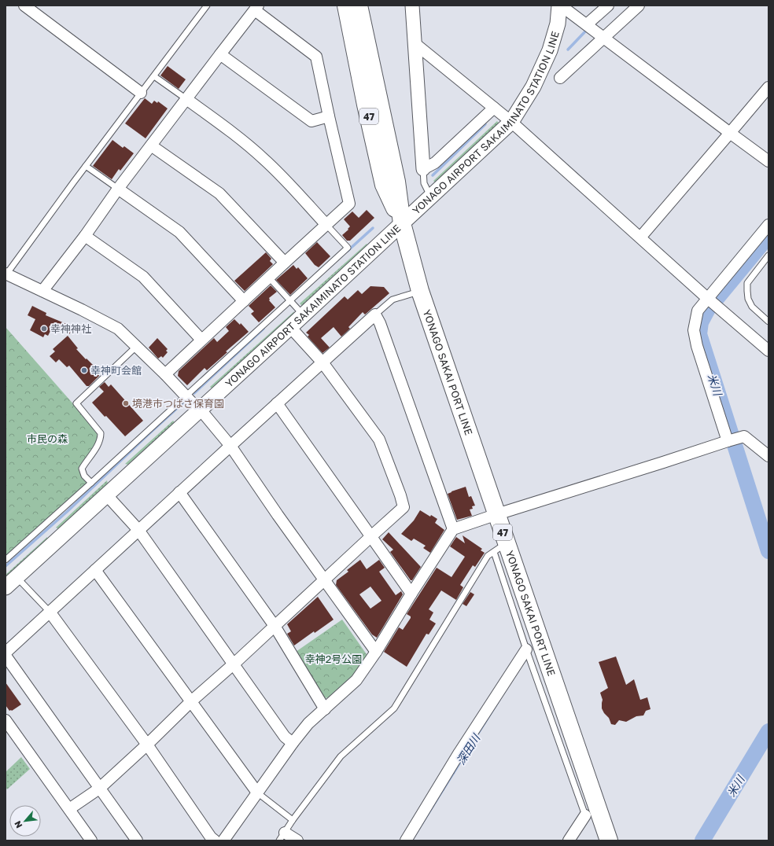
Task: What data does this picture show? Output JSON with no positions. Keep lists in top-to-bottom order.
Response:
{
  "streets": {
    "main road": ["47", "YONAGO AIRPORT SAKAIMINATO STATION LINE", "YONAGO SAKAI PORT LINE"]
  },
  "crossings": [
    ["YONAGO AIRPORT SAKAIMINATO STATION LINE", "YONAGO SAKAI PORT LINE"]
  ],
  "water": ["米川", "深田川"],
  "parks": ["市民の森", "幸神2号公園"],
  "places": ["幸神神社", "幸神町会館", "境港市つばさ保育園"],
  "north": "bottom left"
}
